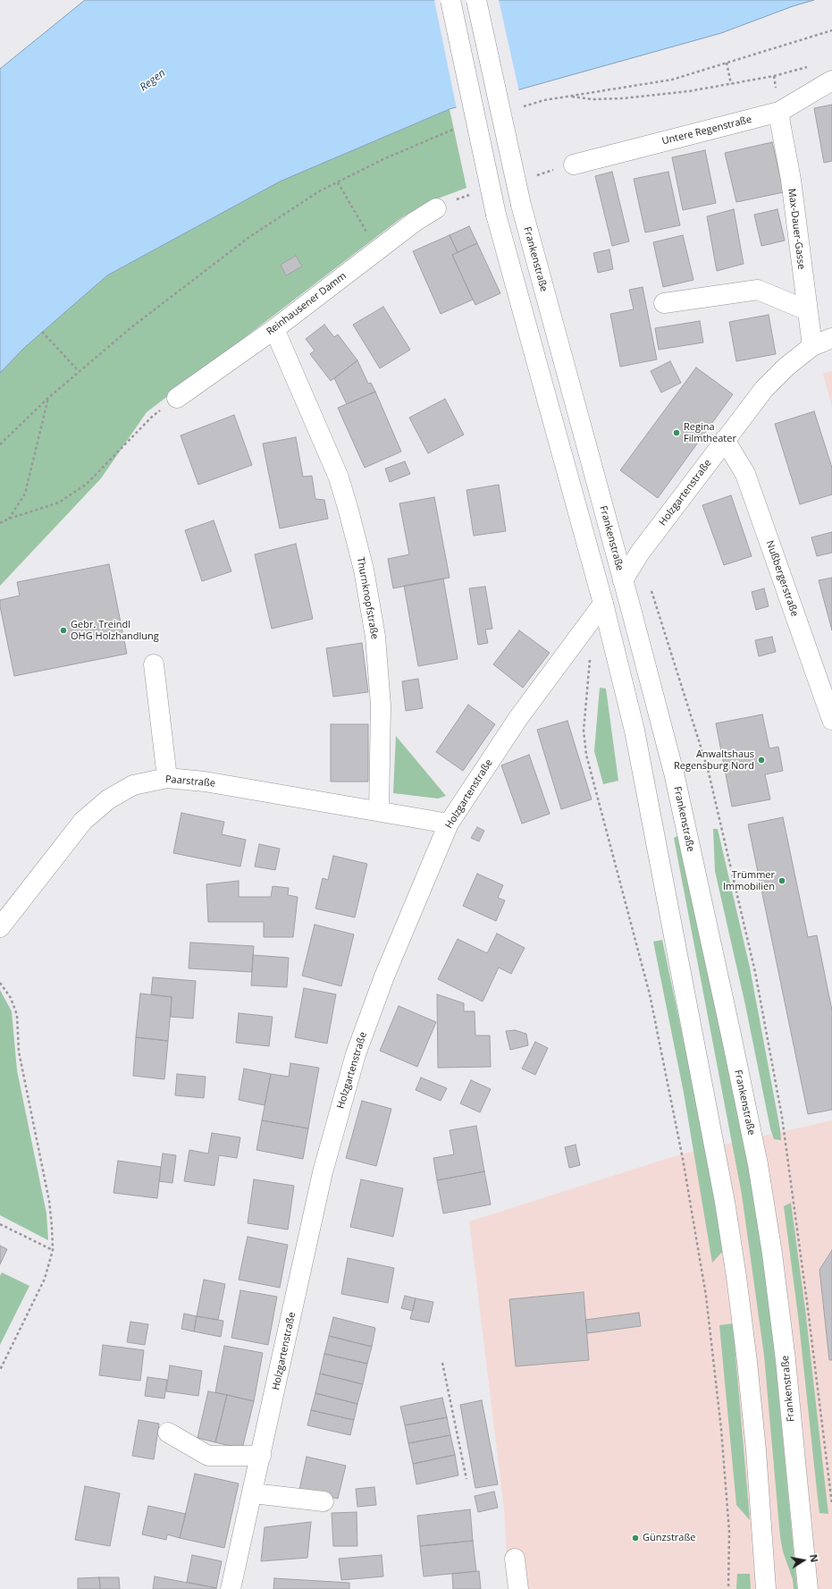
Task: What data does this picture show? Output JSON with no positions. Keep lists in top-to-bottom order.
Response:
{
  "streets": {
    "street": [
      "Untere Regenstraße",
      "Max-Dauer-Gasse",
      "Frankenstraße",
      "Reinhausener Damm",
      "Holzgartenstraße",
      "Nußbergerstraße",
      "Thurnknopfstraße",
      "Paarstraße"
    ]
  },
  "crossings": [
    ["Untere Regenstraße", "Max-Dauer-Gasse"],
    ["Max-Dauer-Gasse", "Holzgartenstraße"],
    ["Frankenstraße", "Holzgartenstraße"],
    ["Reinhausener Damm", "Thurnknopfstraße"],
    ["Holzgartenstraße", "Nußbergerstraße"],
    ["Thurnknopfstraße", "Paarstraße"]
  ],
  "water": ["Regen"],
  "places": [
    "Regina Filmtheater",
    "Gebr. Treindl OHG Holzhandlung",
    "Anwaltshaus Regensburg Nord",
    "Trümmer Immobilien",
    "Günzstraße"
  ],
  "north": "right"
}
